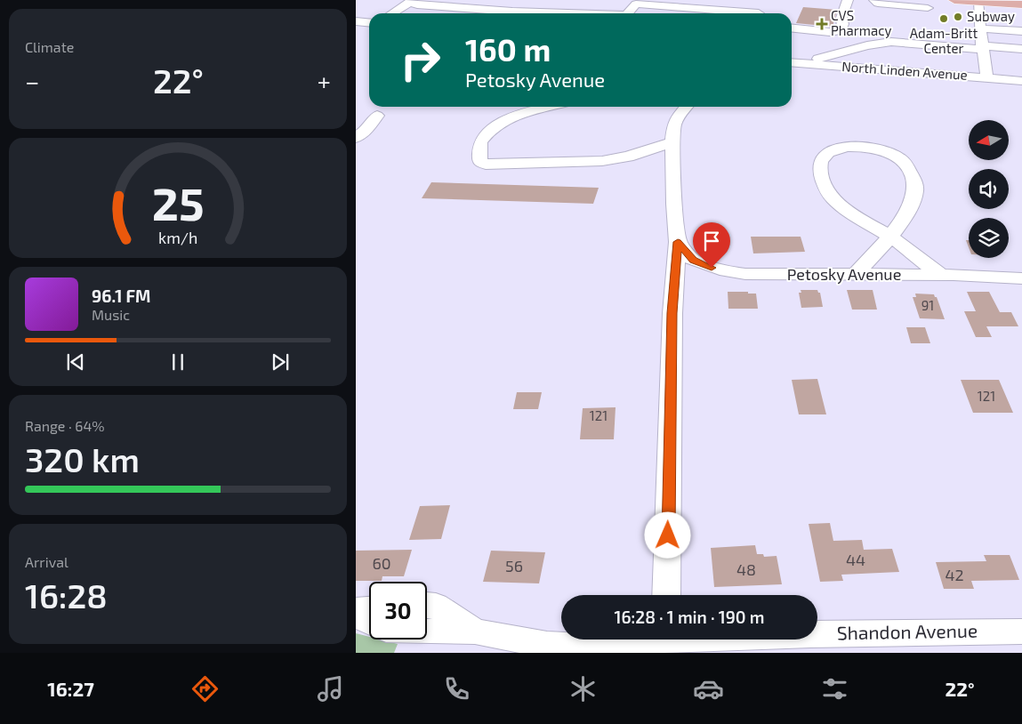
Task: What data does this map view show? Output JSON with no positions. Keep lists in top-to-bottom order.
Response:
{
  "streets": {
    "street": ["North Linden Avenue", "Petosky Avenue", "Shandon Avenue"]
  },
  "places": {
    "other": ["Subway", "Adam-Britt Center"],
    "health": ["CVS Pharmacy"]
  },
  "house_numbers": [
    "91",
    "121",
    "121",
    "44",
    "60",
    "56",
    "48",
    "42"
  ],
  "north": "left",
  "page": {
    "tile": [
      "Climate",
      ["Range · 64%", "320 km"],
      ["Arrival", "16:28"]
    ],
    "turn": ["160 m", "Petosky Avenue"],
    "heat": ["−", "22°", "+"],
    "song": ["96.1 FM", "Music"],
    "limit": "30",
    "trip": "16:28 · 1 min · 190 m",
    "tabs": ["16:27", "22°"],
    "gauge": ["25", "km/h"]
  }
}
